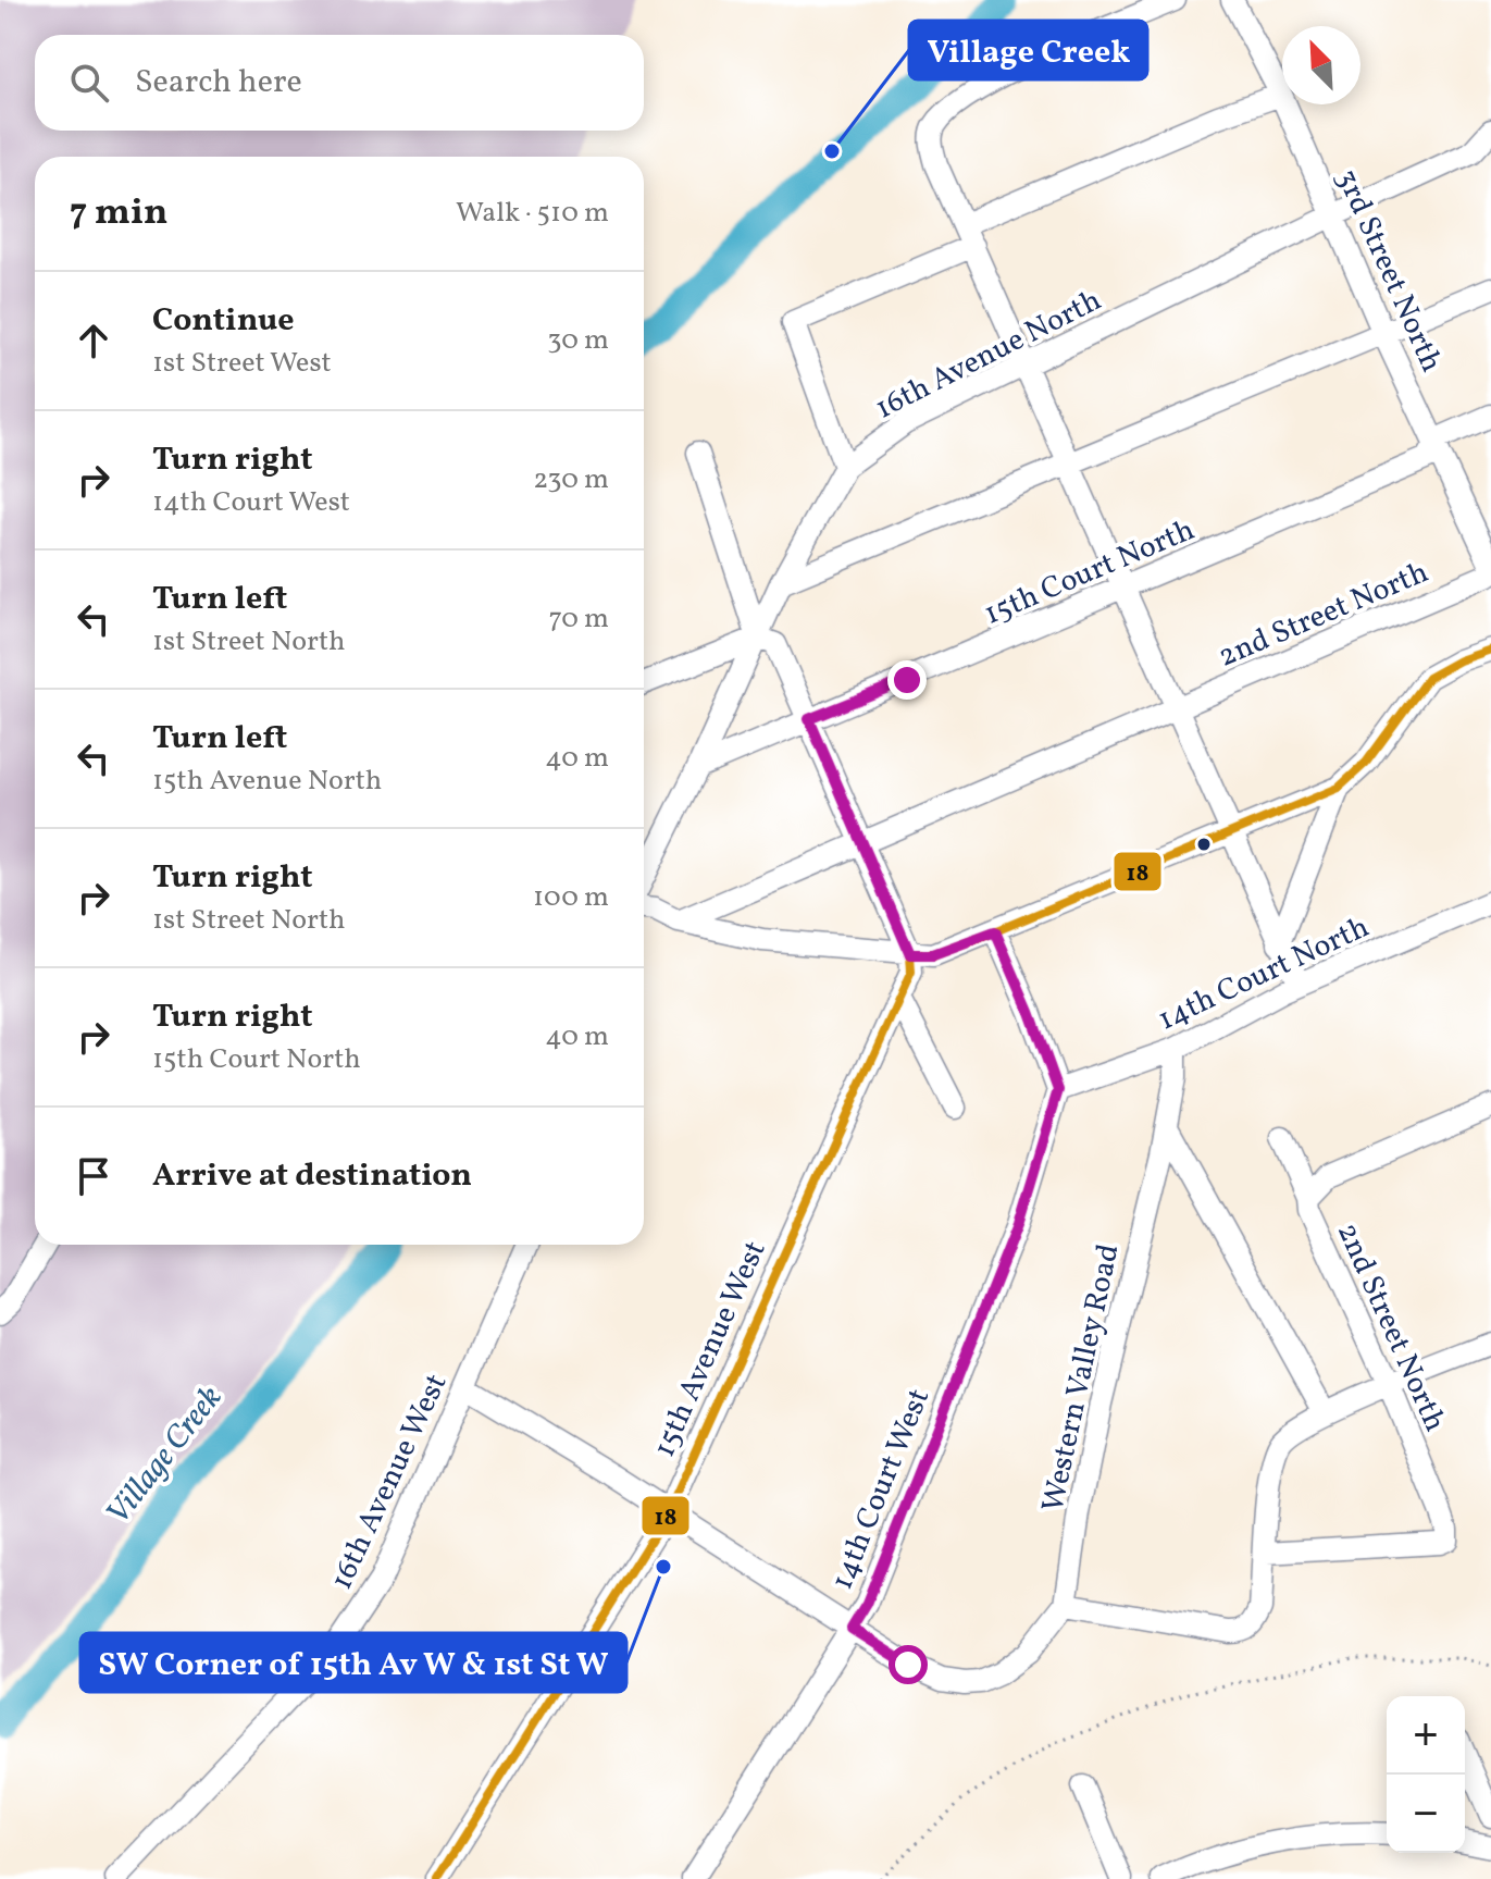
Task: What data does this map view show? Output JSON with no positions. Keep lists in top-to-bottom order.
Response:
{
  "streets": {
    "street": [
      "3rd Street North",
      "16th Avenue North",
      "15th Court North",
      "2nd Street North",
      "14th Court North",
      "15th Avenue West",
      "Western Valley Road",
      "16th Avenue West",
      "14th Court West"
    ]
  },
  "crossings": [
    ["3rd Street North", "16th Avenue North"],
    ["3rd Street North", "15th Court North"],
    ["16th Avenue North", "15th Court North"],
    ["14th Court North", "Western Valley Road"],
    ["14th Court North", "14th Court West"],
    ["Western Valley Road", "14th Court West"]
  ],
  "water": ["Village Creek"],
  "places": ["Village Creek", "SW Corner of 15th Av W & 1st St W"],
  "lines": ["transit line 18"],
  "north": "top left",
  "page": {
    "search": "Search here",
    "heading": ["7 min", "Walk · 510 m"],
    "list": [
      ["Continue", "1st Street West", "30 m"],
      ["Turn right", "14th Court West", "230 m"],
      ["Turn left", "1st Street North", "70 m"],
      ["Turn left", "15th Avenue North", "40 m"],
      ["Turn right", "1st Street North", "100 m"],
      ["Turn right", "15th Court North", "40 m"],
      "Arrive at destination"
    ],
    "map_buttons": ["+", "−"]
  }
}
